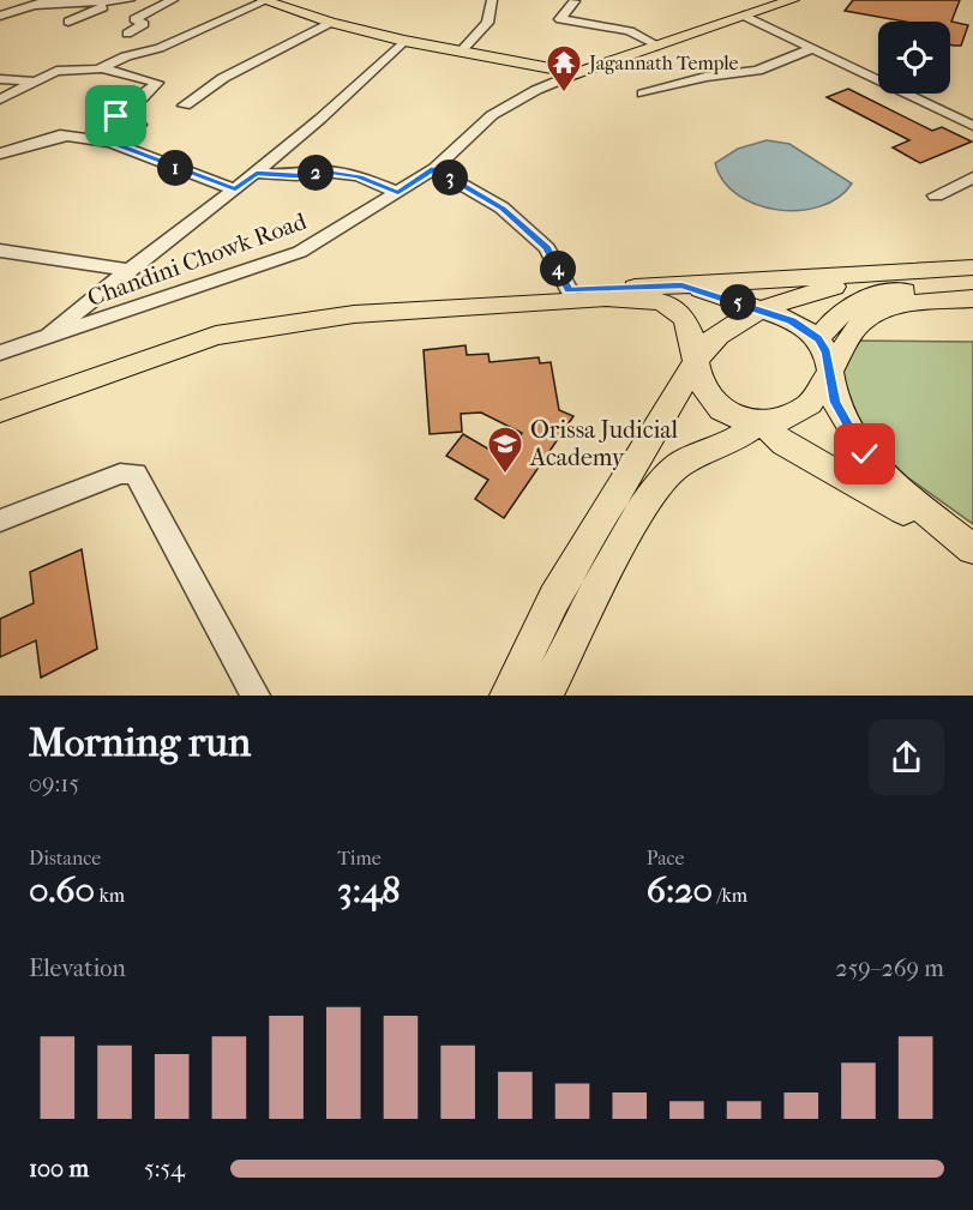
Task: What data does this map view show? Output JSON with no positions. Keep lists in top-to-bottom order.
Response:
{
  "streets": {
    "street": ["Chandini Chowk Road"]
  },
  "places": {
    "temple": ["Jagannath Temple"],
    "school or university": ["Orissa Judicial Academy"]
  },
  "page": {
    "pins": [
      "1",
      "2",
      "3",
      "4",
      "5"
    ],
    "heading": ["Morning run", "09:15"],
    "stats": [
      ["Distance", "0.60 km"],
      ["Time", "3:48"],
      ["Pace", "6:20 /km"]
    ],
    "chart": ["Elevation", "259–269 m"],
    "list": [
      {
        "name": "100 m",
        "note": "5:54"
      }
    ]
  }
}
